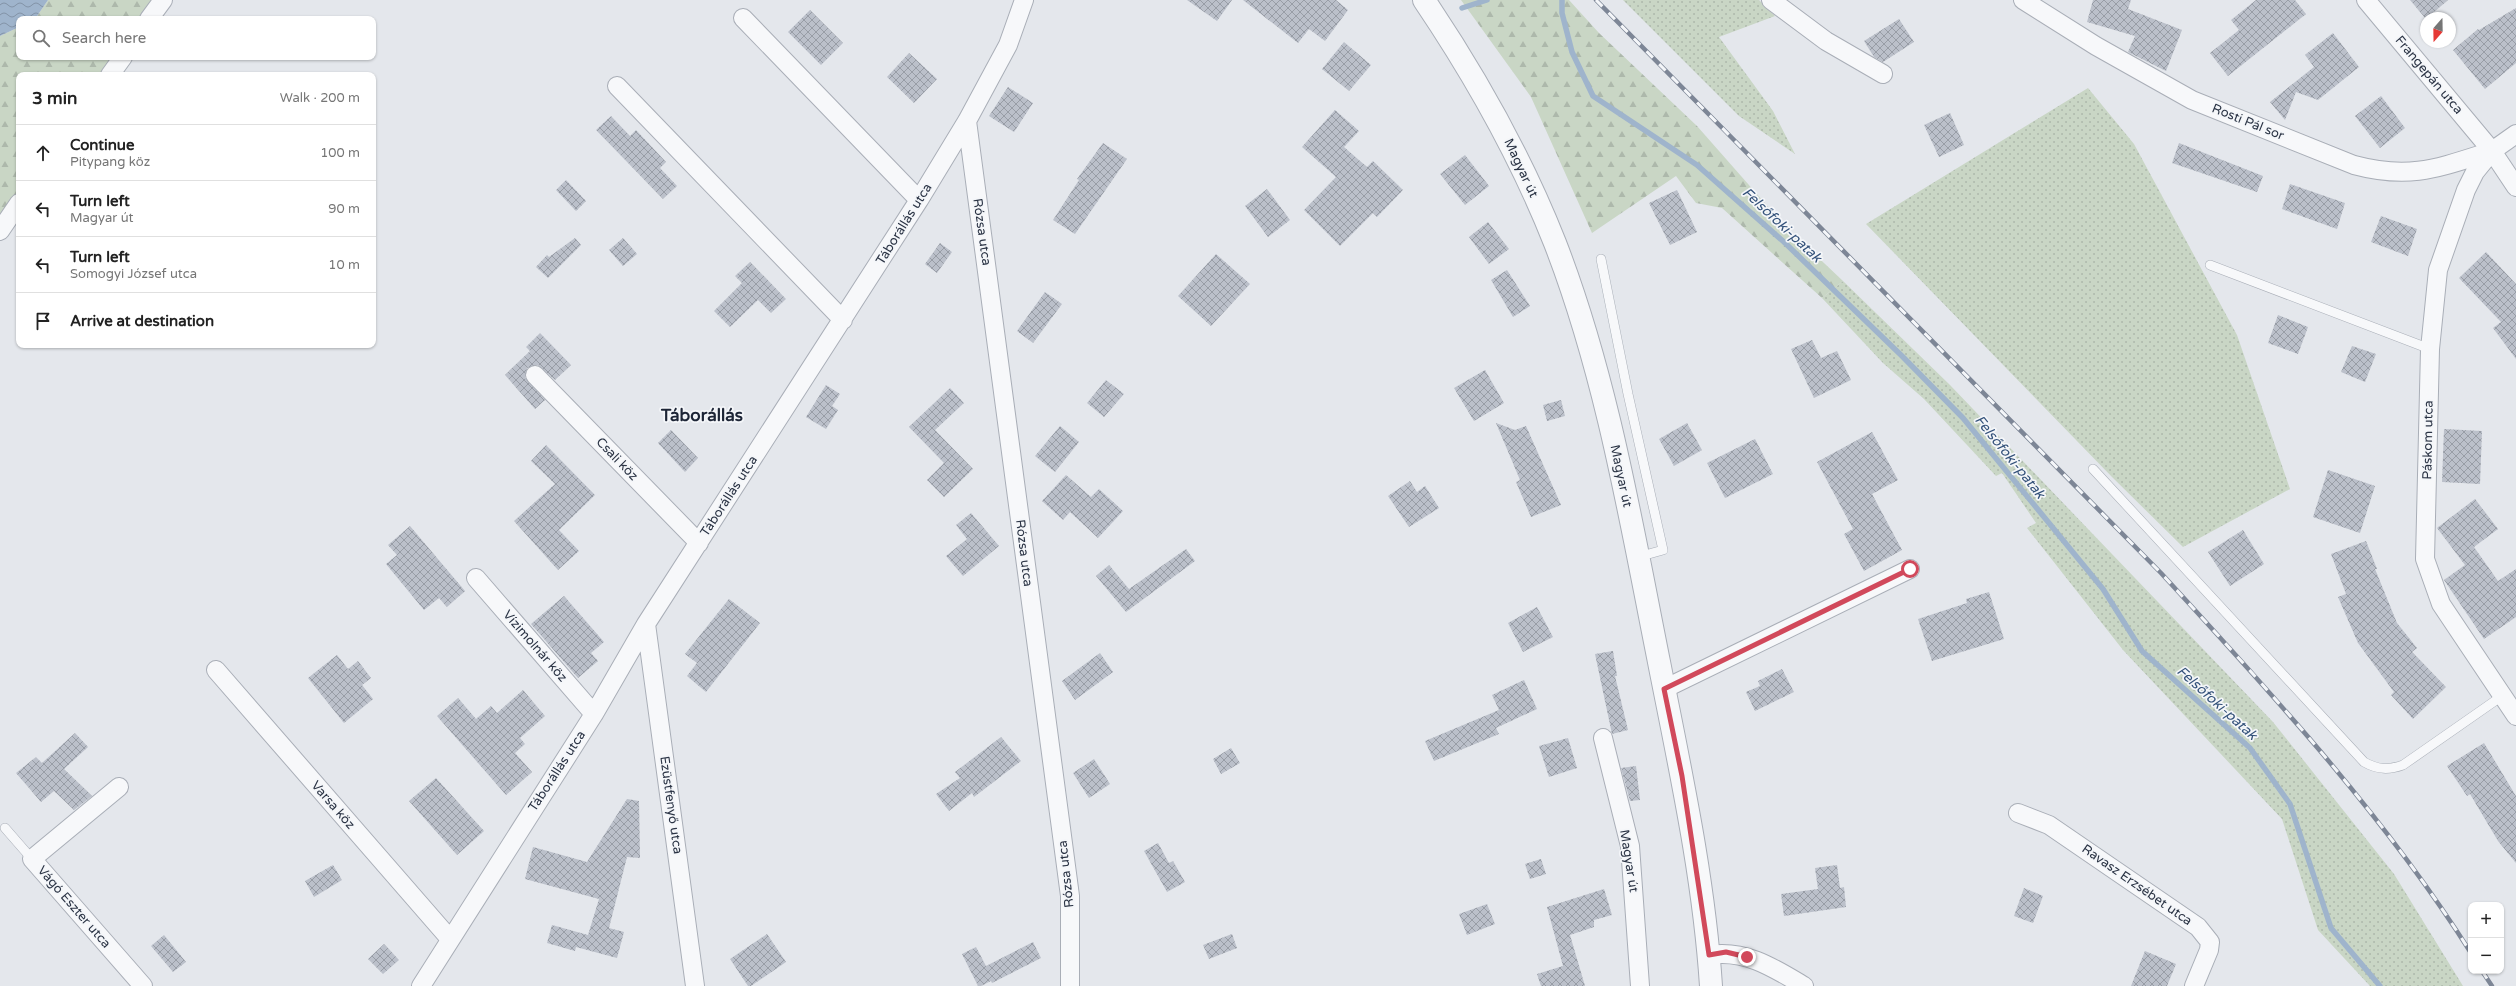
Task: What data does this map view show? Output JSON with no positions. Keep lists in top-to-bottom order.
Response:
{
  "streets": {
    "street": [
      "Frangepán utca",
      "Rosti Pál sor",
      "Magyar út",
      "Táborállás utca",
      "Rózsa utca",
      "Páskom utca",
      "Csali köz",
      "Vízimolnár köz",
      "Varsa köz",
      "Ezüstfenyő utca",
      "Ravasz Erzsébet utca",
      "Vágó Eszter utca"
    ]
  },
  "crossings": [
    ["Frangepán utca", "Rosti Pál sor"],
    ["Frangepán utca", "Páskom utca"],
    ["Rosti Pál sor", "Páskom utca"],
    ["Táborállás utca", "Rózsa utca"],
    ["Táborállás utca", "Csali köz"],
    ["Táborállás utca", "Vízimolnár köz"],
    ["Táborállás utca", "Varsa köz"],
    ["Táborállás utca", "Ezüstfenyő utca"]
  ],
  "districts": ["Táborállás"],
  "water": ["Felsőfoki-patak"],
  "north": "bottom",
  "page": {
    "search": "Search here",
    "heading": ["3 min", "Walk · 200 m"],
    "list": [
      ["Continue", "Pitypang köz", "100 m"],
      ["Turn left", "Magyar út", "90 m"],
      ["Turn left", "Somogyi József utca", "10 m"],
      "Arrive at destination"
    ],
    "map_buttons": ["+", "−"]
  }
}
